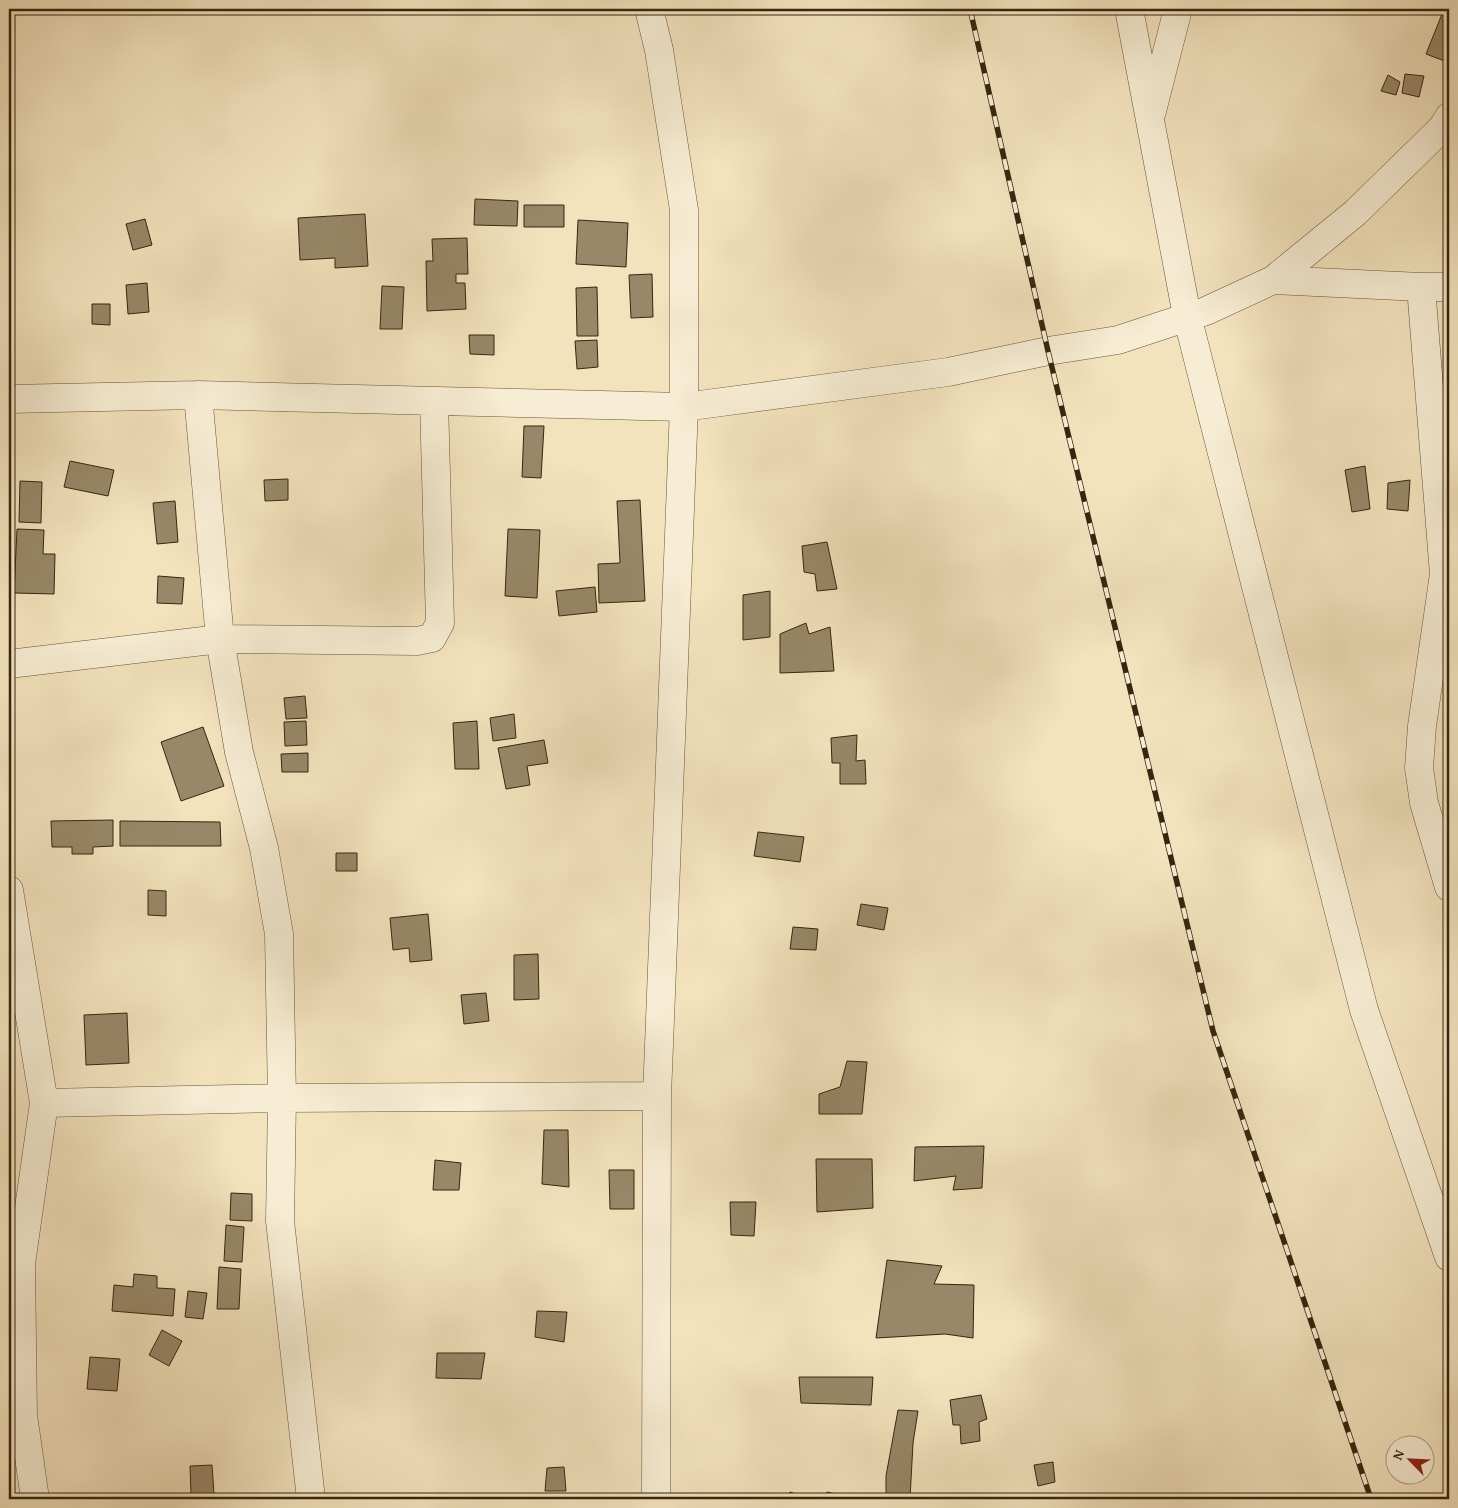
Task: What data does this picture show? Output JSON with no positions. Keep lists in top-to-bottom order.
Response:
{
  "north": "top left"
}
